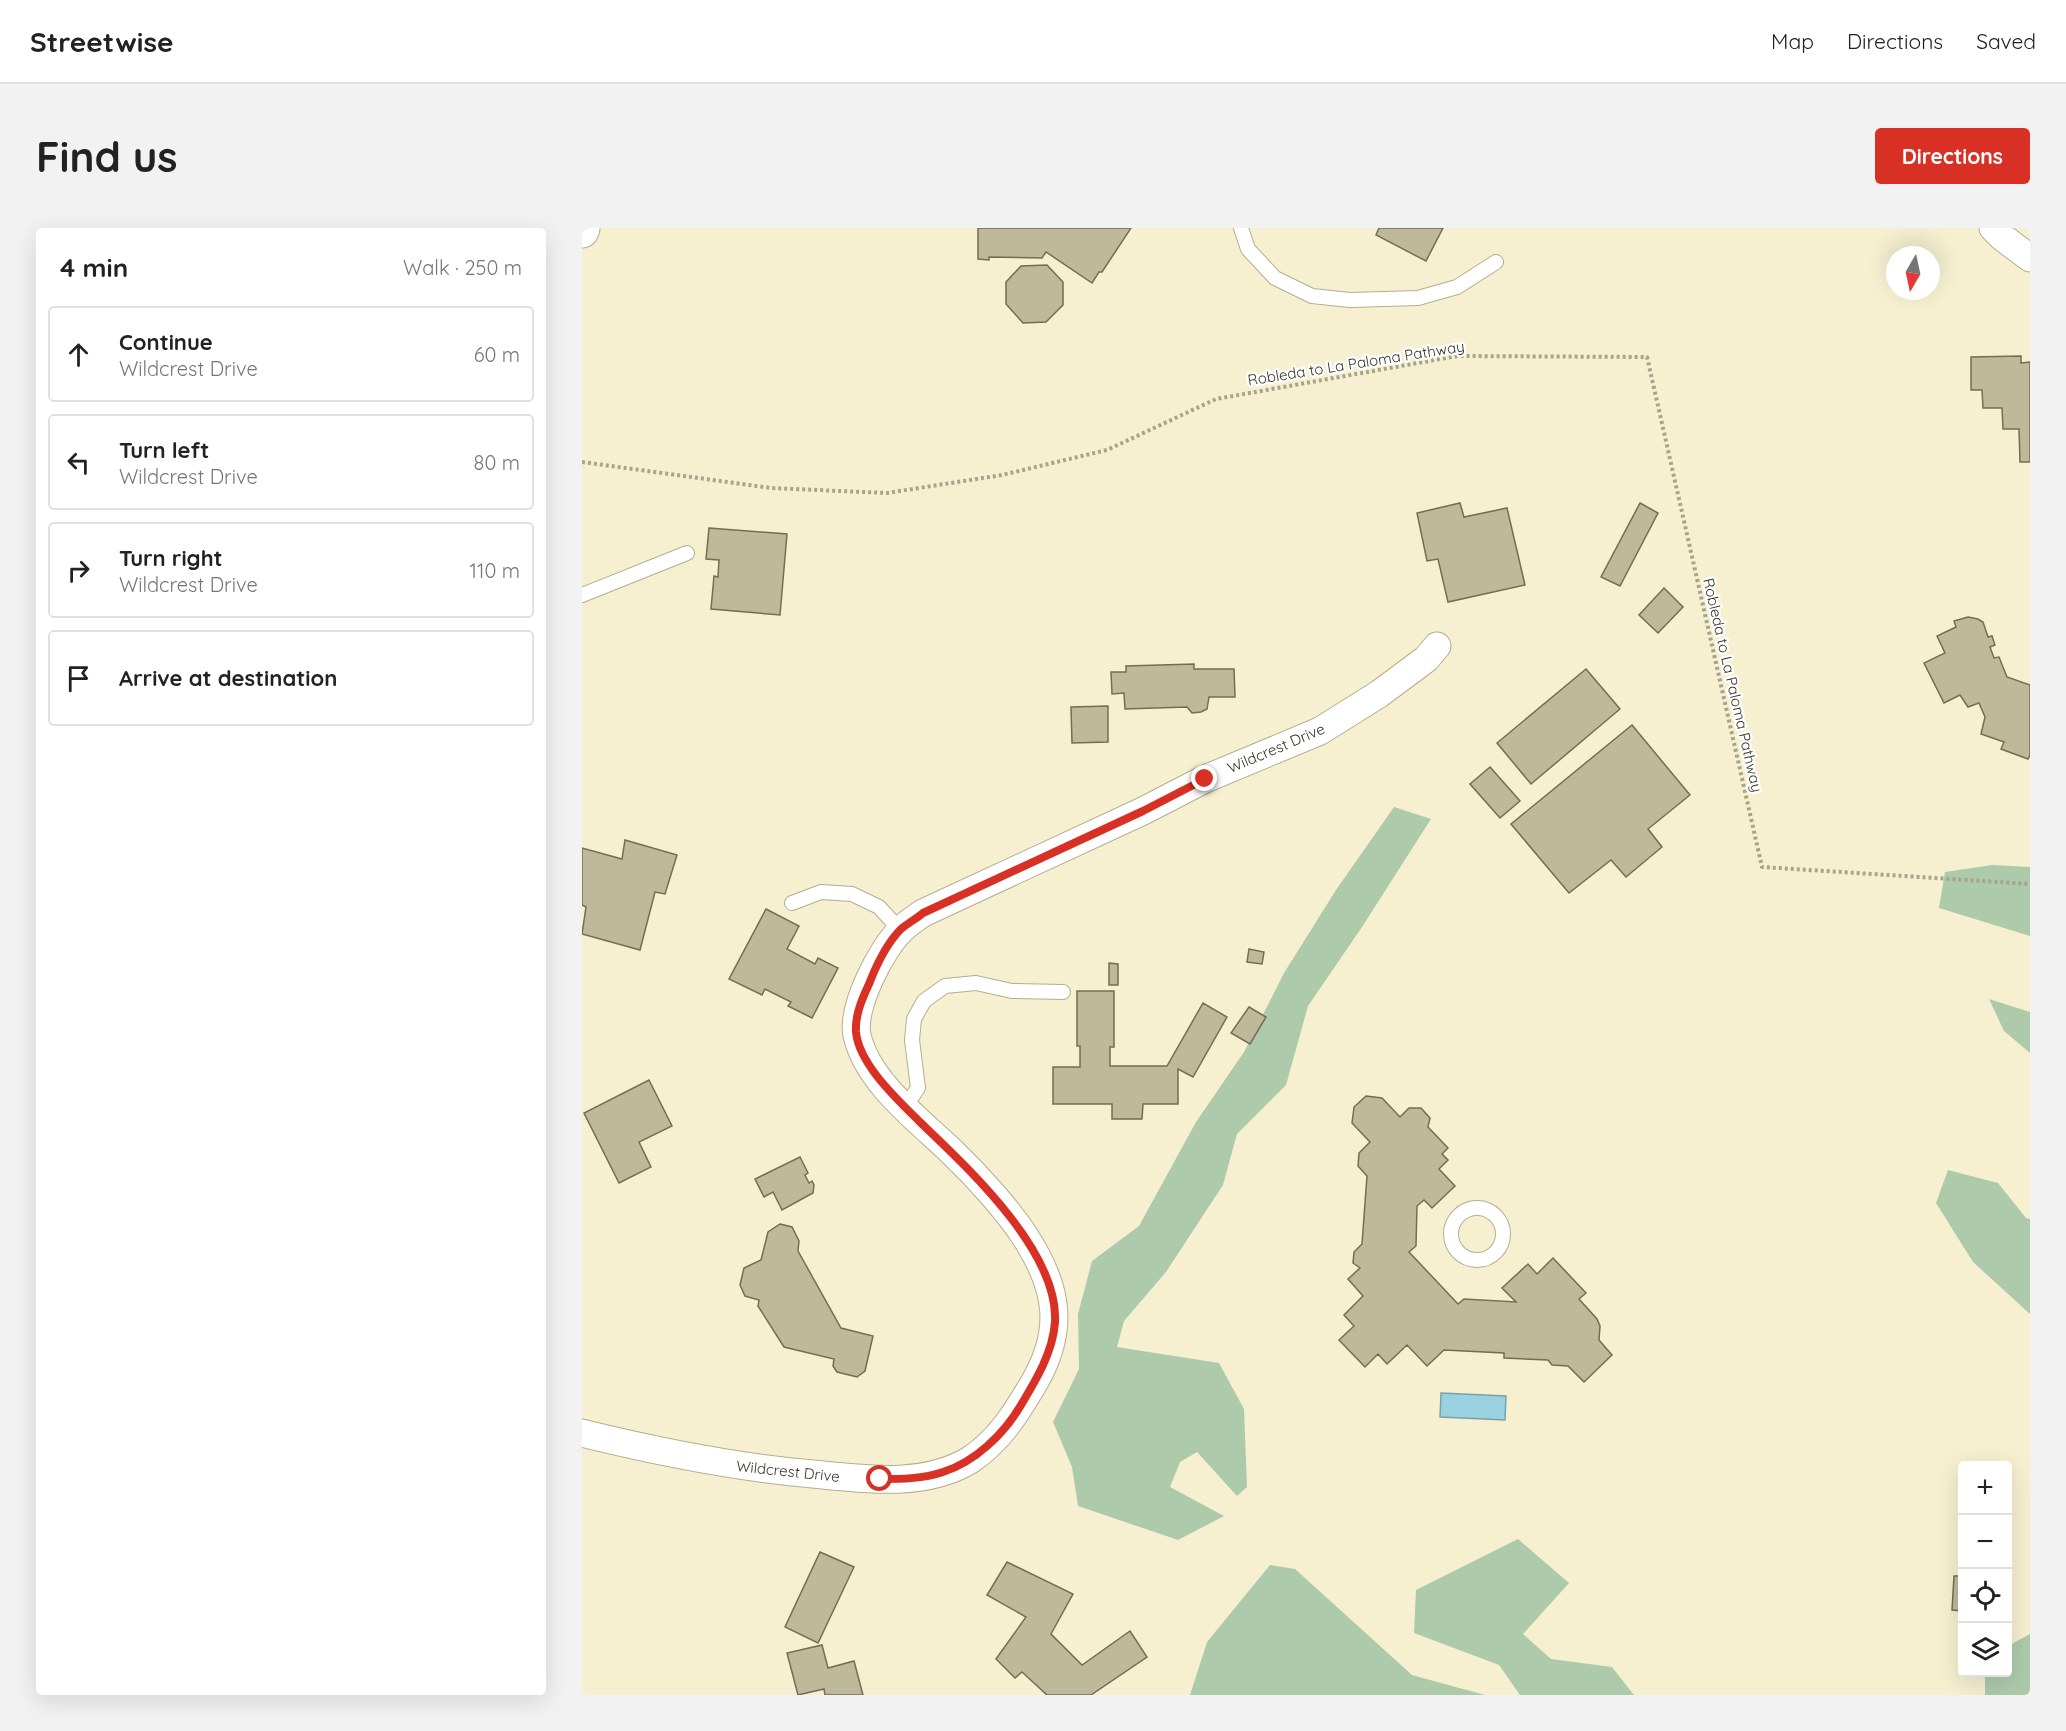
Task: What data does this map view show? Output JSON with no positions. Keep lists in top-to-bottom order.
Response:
{
  "streets": {
    "street": ["Wildcrest Drive"],
    "path": ["Robleda to La Paloma Pathway"]
  },
  "north": "bottom",
  "page": {
    "header": "Streetwise",
    "nav": ["Map", "Directions", "Saved"],
    "buttons": "Directions",
    "title": "Find us",
    "heading": ["4 min", "Walk · 250 m"],
    "list": [
      ["Continue", "Wildcrest Drive", "60 m"],
      ["Turn left", "Wildcrest Drive", "80 m"],
      ["Turn right", "Wildcrest Drive", "110 m"],
      "Arrive at destination"
    ],
    "map_buttons": ["+", "−"]
  }
}
